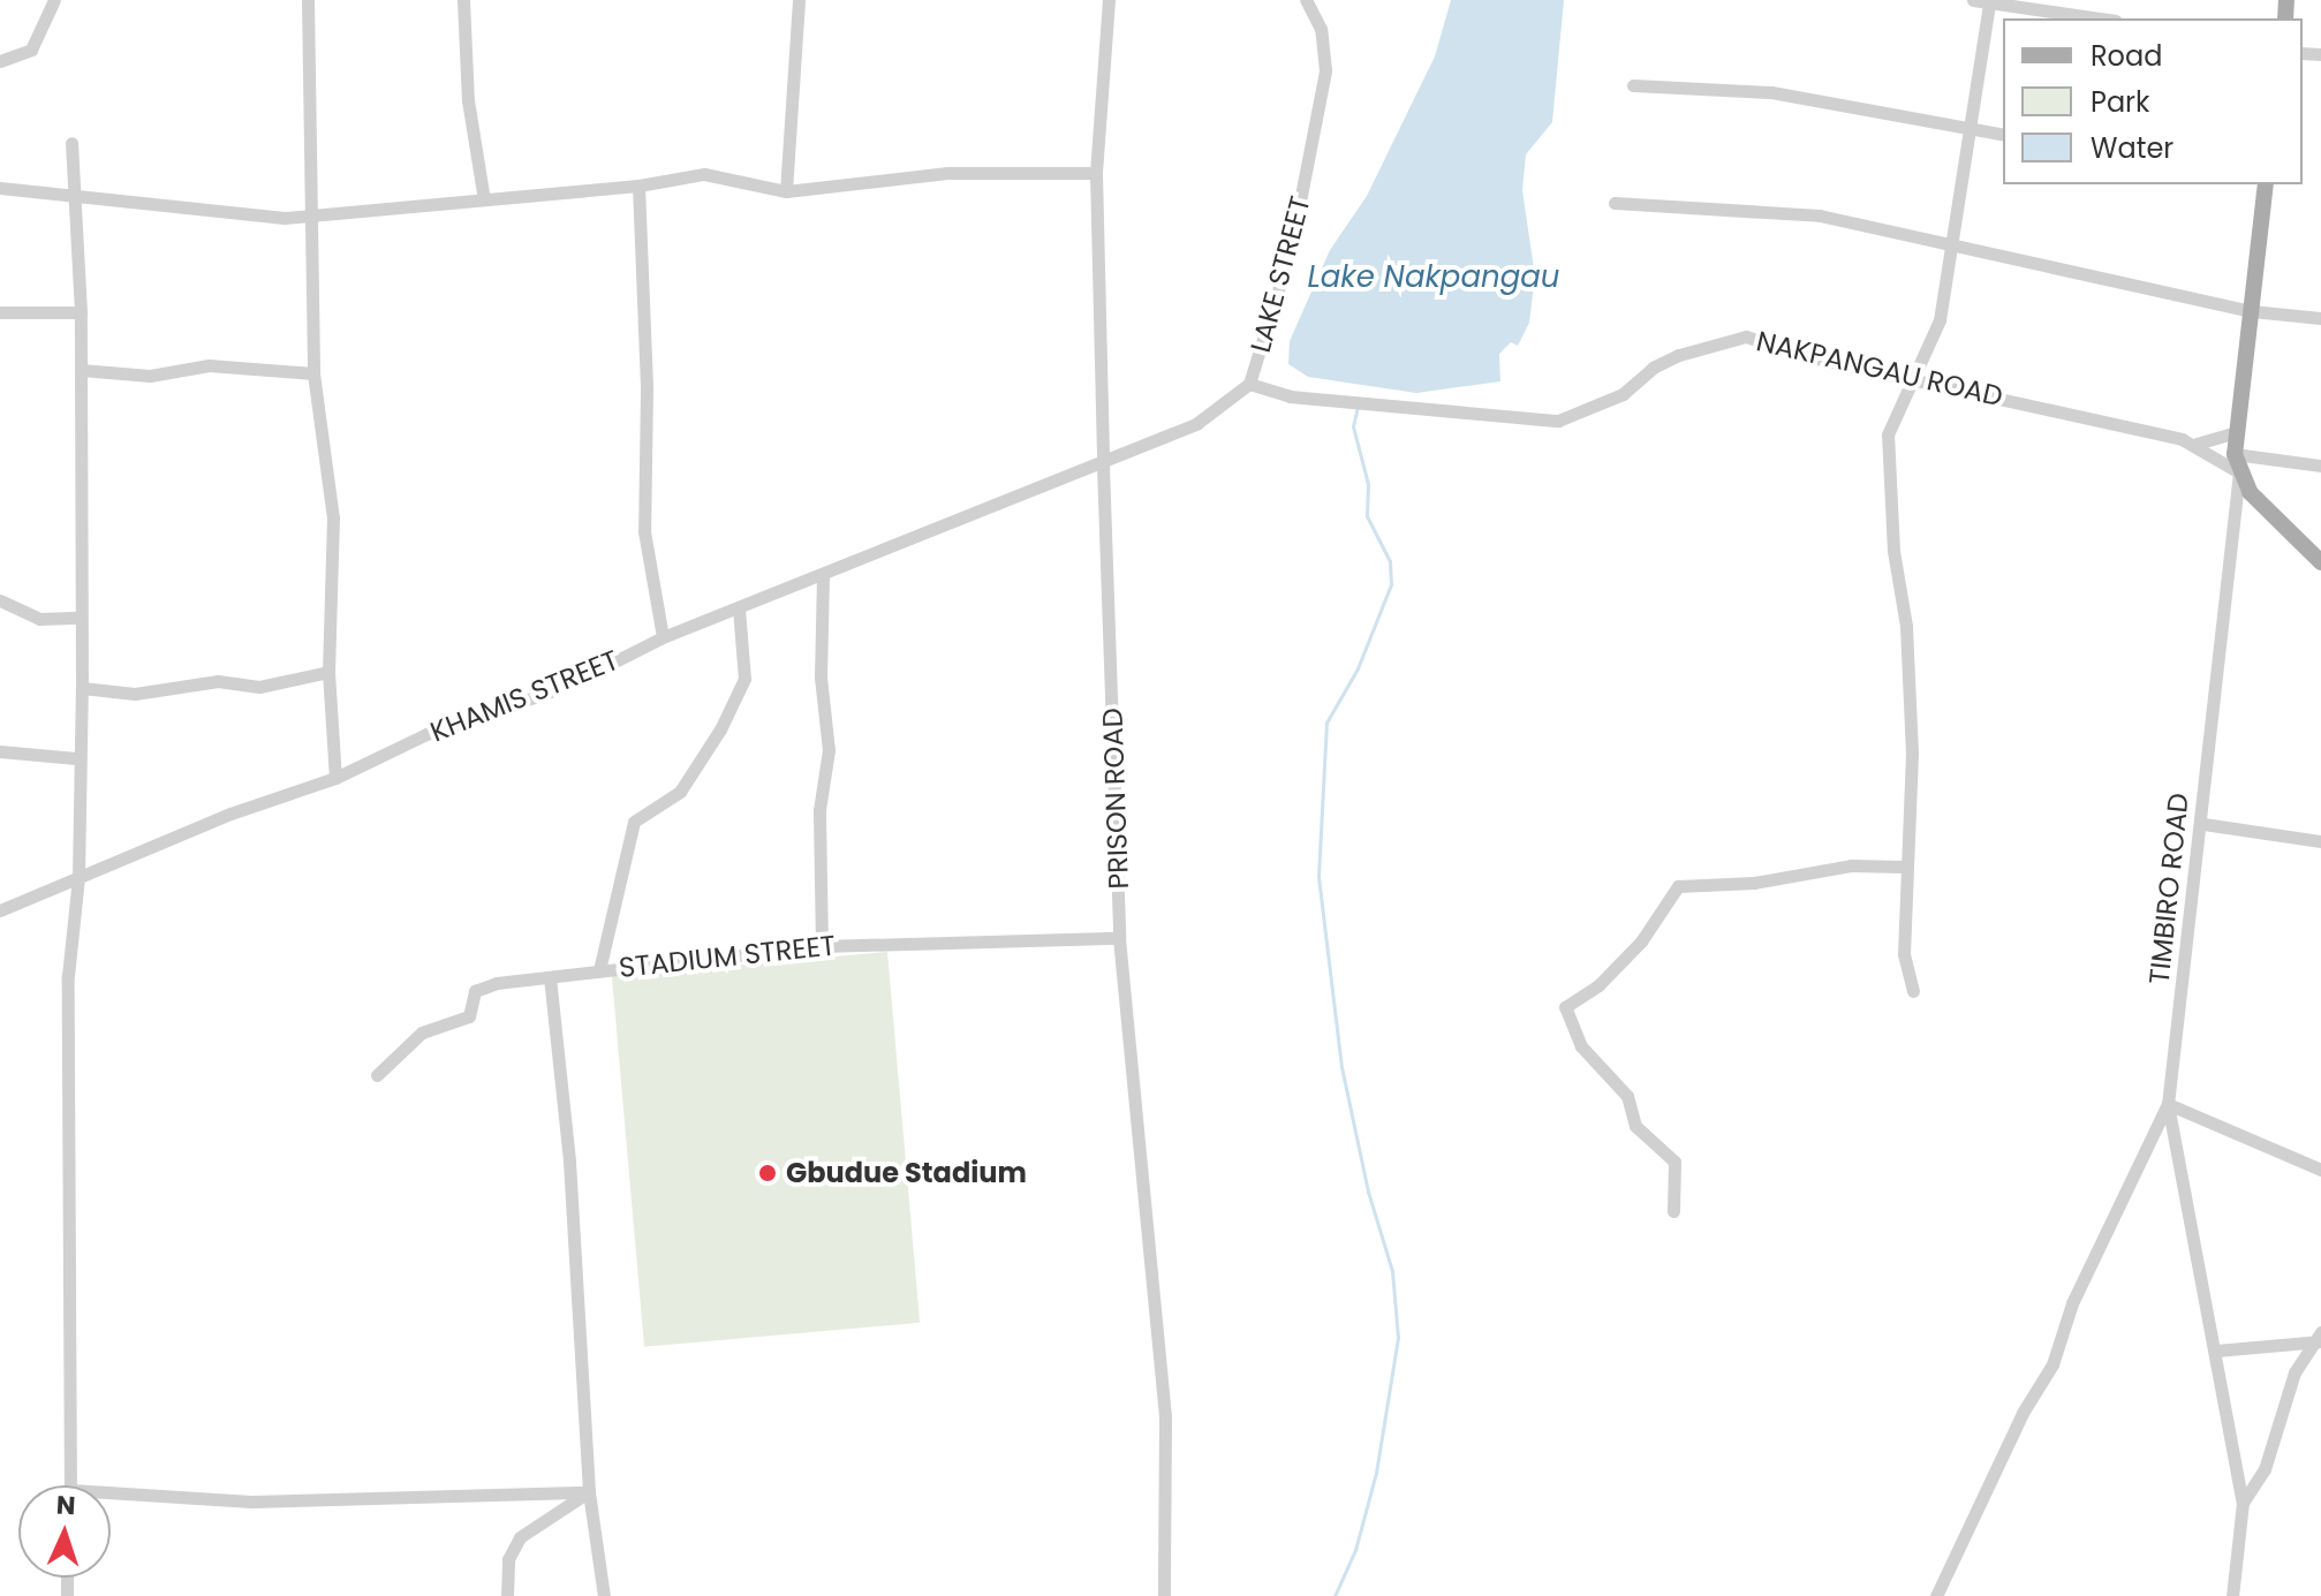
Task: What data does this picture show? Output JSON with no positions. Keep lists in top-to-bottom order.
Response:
{
  "streets": {
    "main road": ["TIMBIRO ROAD"],
    "street": [
      "LAKE STREET",
      "NAKPANGAU ROAD",
      "KHAMIS STREET",
      "PRISON ROAD",
      "STADIUM STREET"
    ]
  },
  "crossings": [
    ["LAKE STREET", "NAKPANGAU ROAD"],
    ["LAKE STREET", "KHAMIS STREET"],
    ["LAKE STREET", "PRISON ROAD"],
    ["NAKPANGAU ROAD", "TIMBIRO ROAD"],
    ["KHAMIS STREET", "PRISON ROAD"],
    ["PRISON ROAD", "STADIUM STREET"]
  ],
  "water": ["Lake Nakpangau"],
  "places": ["Gbudue Stadium"],
  "legend": ["Road", "Park", "Water"],
  "north": "top"
}
